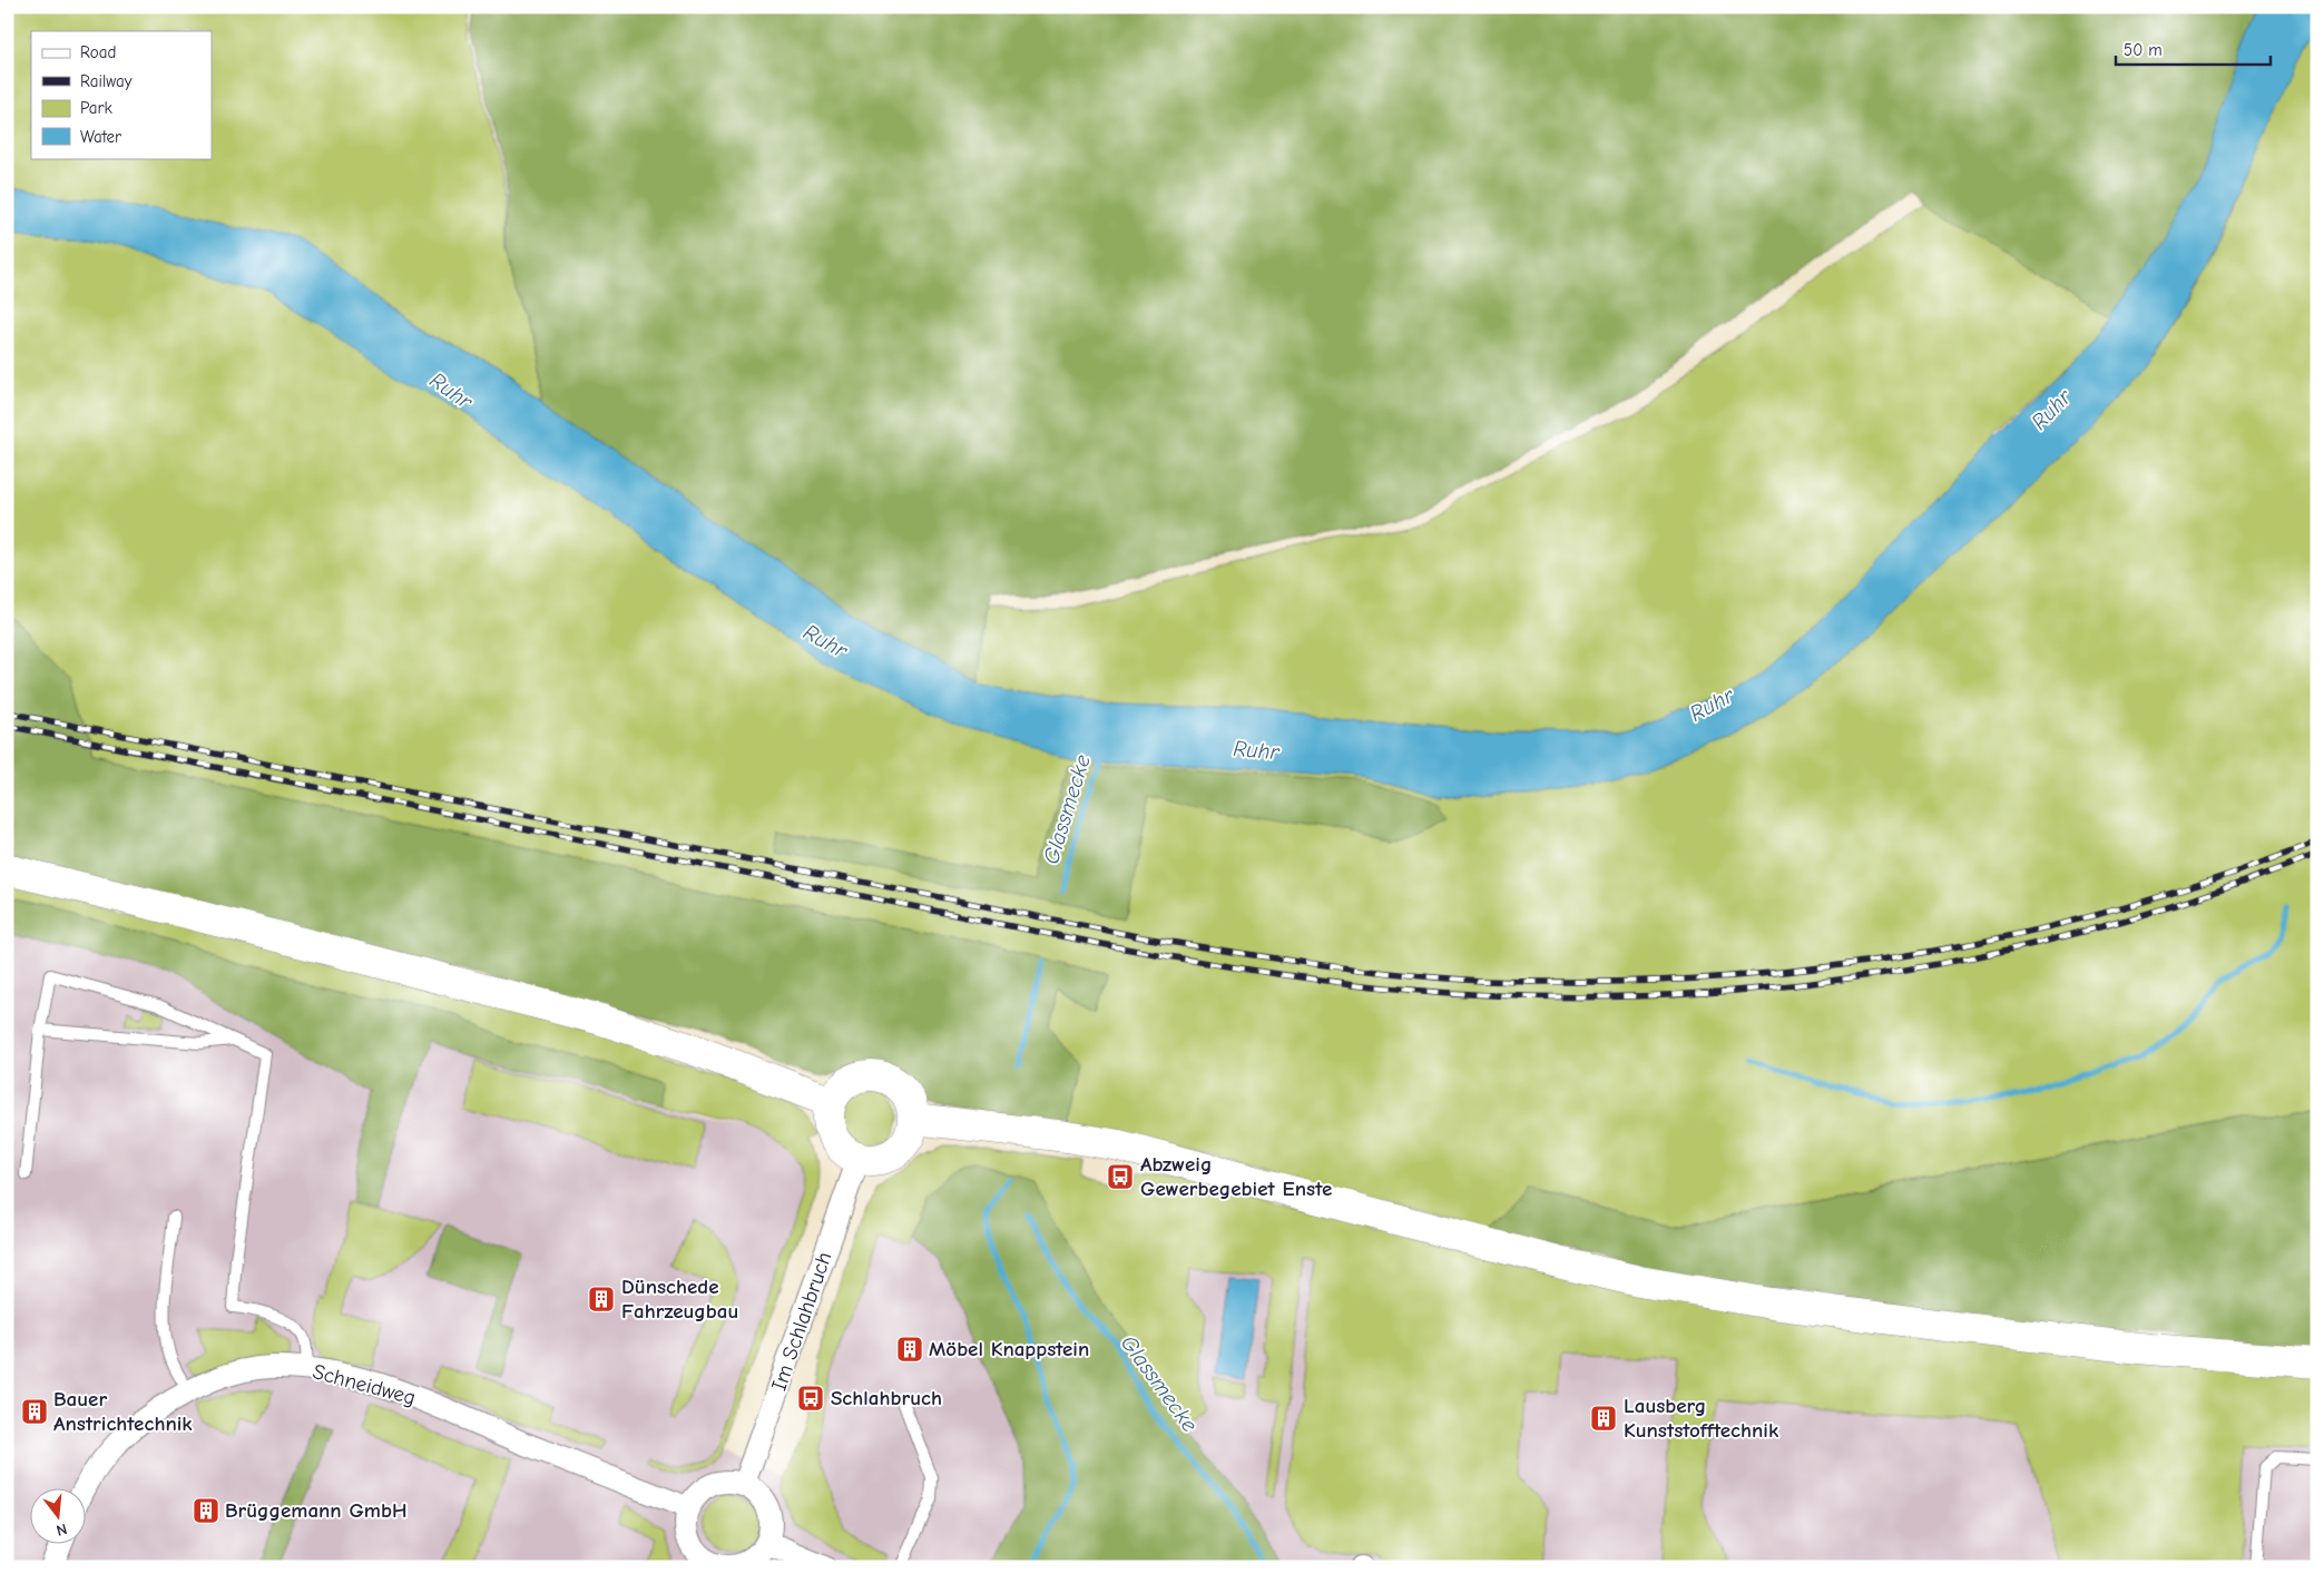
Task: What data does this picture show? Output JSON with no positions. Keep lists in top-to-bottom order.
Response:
{
  "streets": {
    "street": ["Im Schlahbruch", "Schneidweg"]
  },
  "crossings": [
    ["Im Schlahbruch", "Schneidweg"]
  ],
  "water": ["Ruhr", "Glassmecke"],
  "places": {
    "bus stop": ["Abzweig Gewerbegebiet Enste", "Schlahbruch"],
    "building": [
      "Dünschede Fahrzeugbau",
      "Möbel Knappstein",
      "Bauer Anstrichtechnik",
      "Lausberg Kunststofftechnik",
      "Brüggemann GmbH"
    ]
  },
  "legend": [
    "Road",
    "Railway",
    "Park",
    "Water"
  ],
  "scale_bar": "50 m",
  "north": "bottom"
}
